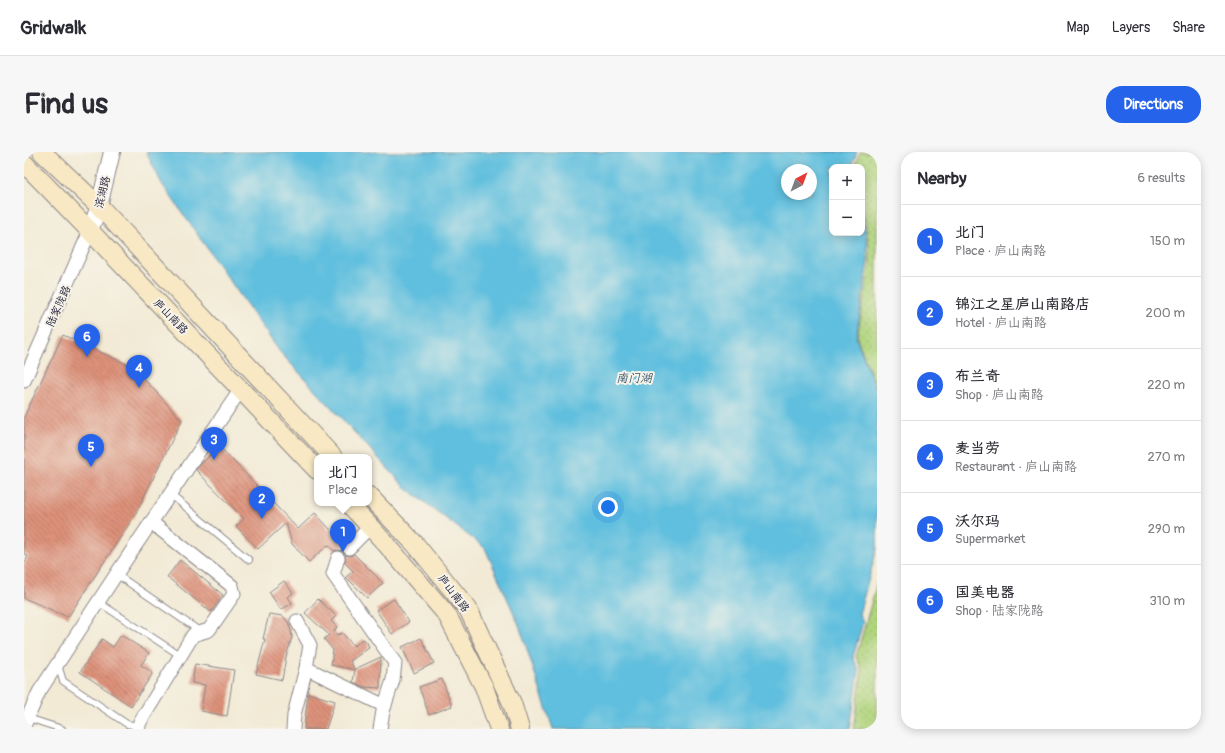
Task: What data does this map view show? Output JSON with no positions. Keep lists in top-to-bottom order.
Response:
{
  "streets": {
    "main road": ["庐山南路"],
    "street": ["滨湖路", "陆家陇路"]
  },
  "crossings": [
    ["滨湖路", "陆家陇路"],
    ["滨湖路", "庐山南路"],
    ["陆家陇路", "庐山南路"]
  ],
  "water": ["南门湖"],
  "north": "top right",
  "page": {
    "header": "Gridwalk",
    "nav": ["Map", "Layers", "Share"],
    "buttons": "Directions",
    "title": "Find us",
    "heading": ["Nearby", "6 results"],
    "map_buttons": ["+", "−"],
    "list": [
      {
        "mark": "1",
        "name": "北门",
        "note": "Place · 庐山南路",
        "value": "150 m"
      },
      {
        "mark": "2",
        "name": "锦江之星庐山南路店",
        "note": "Hotel · 庐山南路",
        "value": "200 m"
      },
      {
        "mark": "3",
        "name": "布兰奇",
        "note": "Shop · 庐山南路",
        "value": "220 m"
      },
      {
        "mark": "4",
        "name": "麦当劳",
        "note": "Restaurant · 庐山南路",
        "value": "270 m"
      },
      {
        "mark": "5",
        "name": "沃尔玛",
        "note": "Supermarket",
        "value": "290 m"
      },
      {
        "mark": "6",
        "name": "国美电器",
        "note": "Shop · 陆家陇路",
        "value": "310 m"
      }
    ],
    "pins": [
      "6",
      "4",
      "3",
      "5",
      "2",
      "1"
    ],
    "popup": ["北门", "Place"]
  }
}
